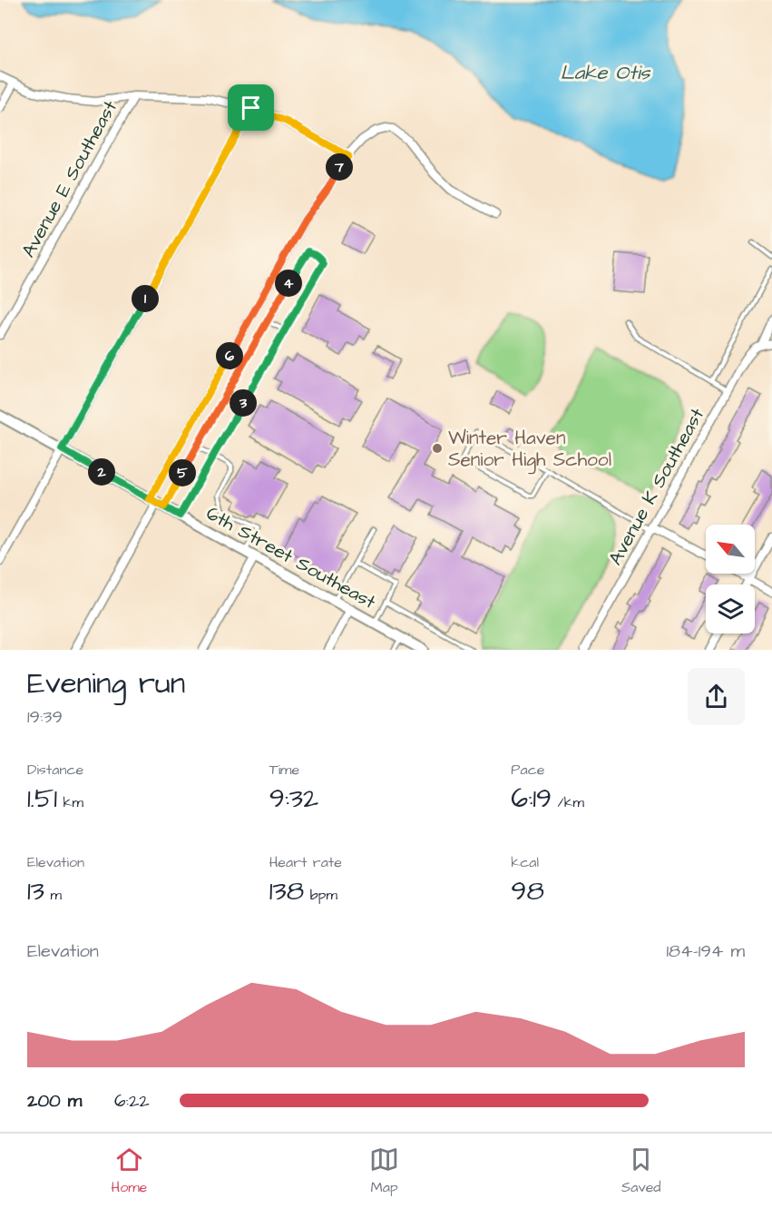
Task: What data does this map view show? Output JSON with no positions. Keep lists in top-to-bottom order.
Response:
{
  "streets": {
    "street": ["Avenue E Southeast", "Avenue K Southeast", "6th Street Southeast"]
  },
  "water": ["Lake Otis"],
  "places": ["Winter Haven Senior High School"],
  "north": "top left",
  "page": {
    "pins": [
      "7",
      "4",
      "1",
      "6",
      "3",
      "2",
      "5"
    ],
    "heading": ["Evening run", "19:39"],
    "stats": [
      ["Distance", "1.51 km"],
      ["Time", "9:32"],
      ["Pace", "6:19 /km"],
      ["Elevation", "13 m"],
      ["Heart rate", "138 bpm"],
      ["kcal", "98"]
    ],
    "chart": ["Elevation", "184–194 m"],
    "list": [
      {
        "name": "200 m",
        "note": "6:22"
      }
    ],
    "tabs": ["Home", "Map", "Saved"]
  }
}
